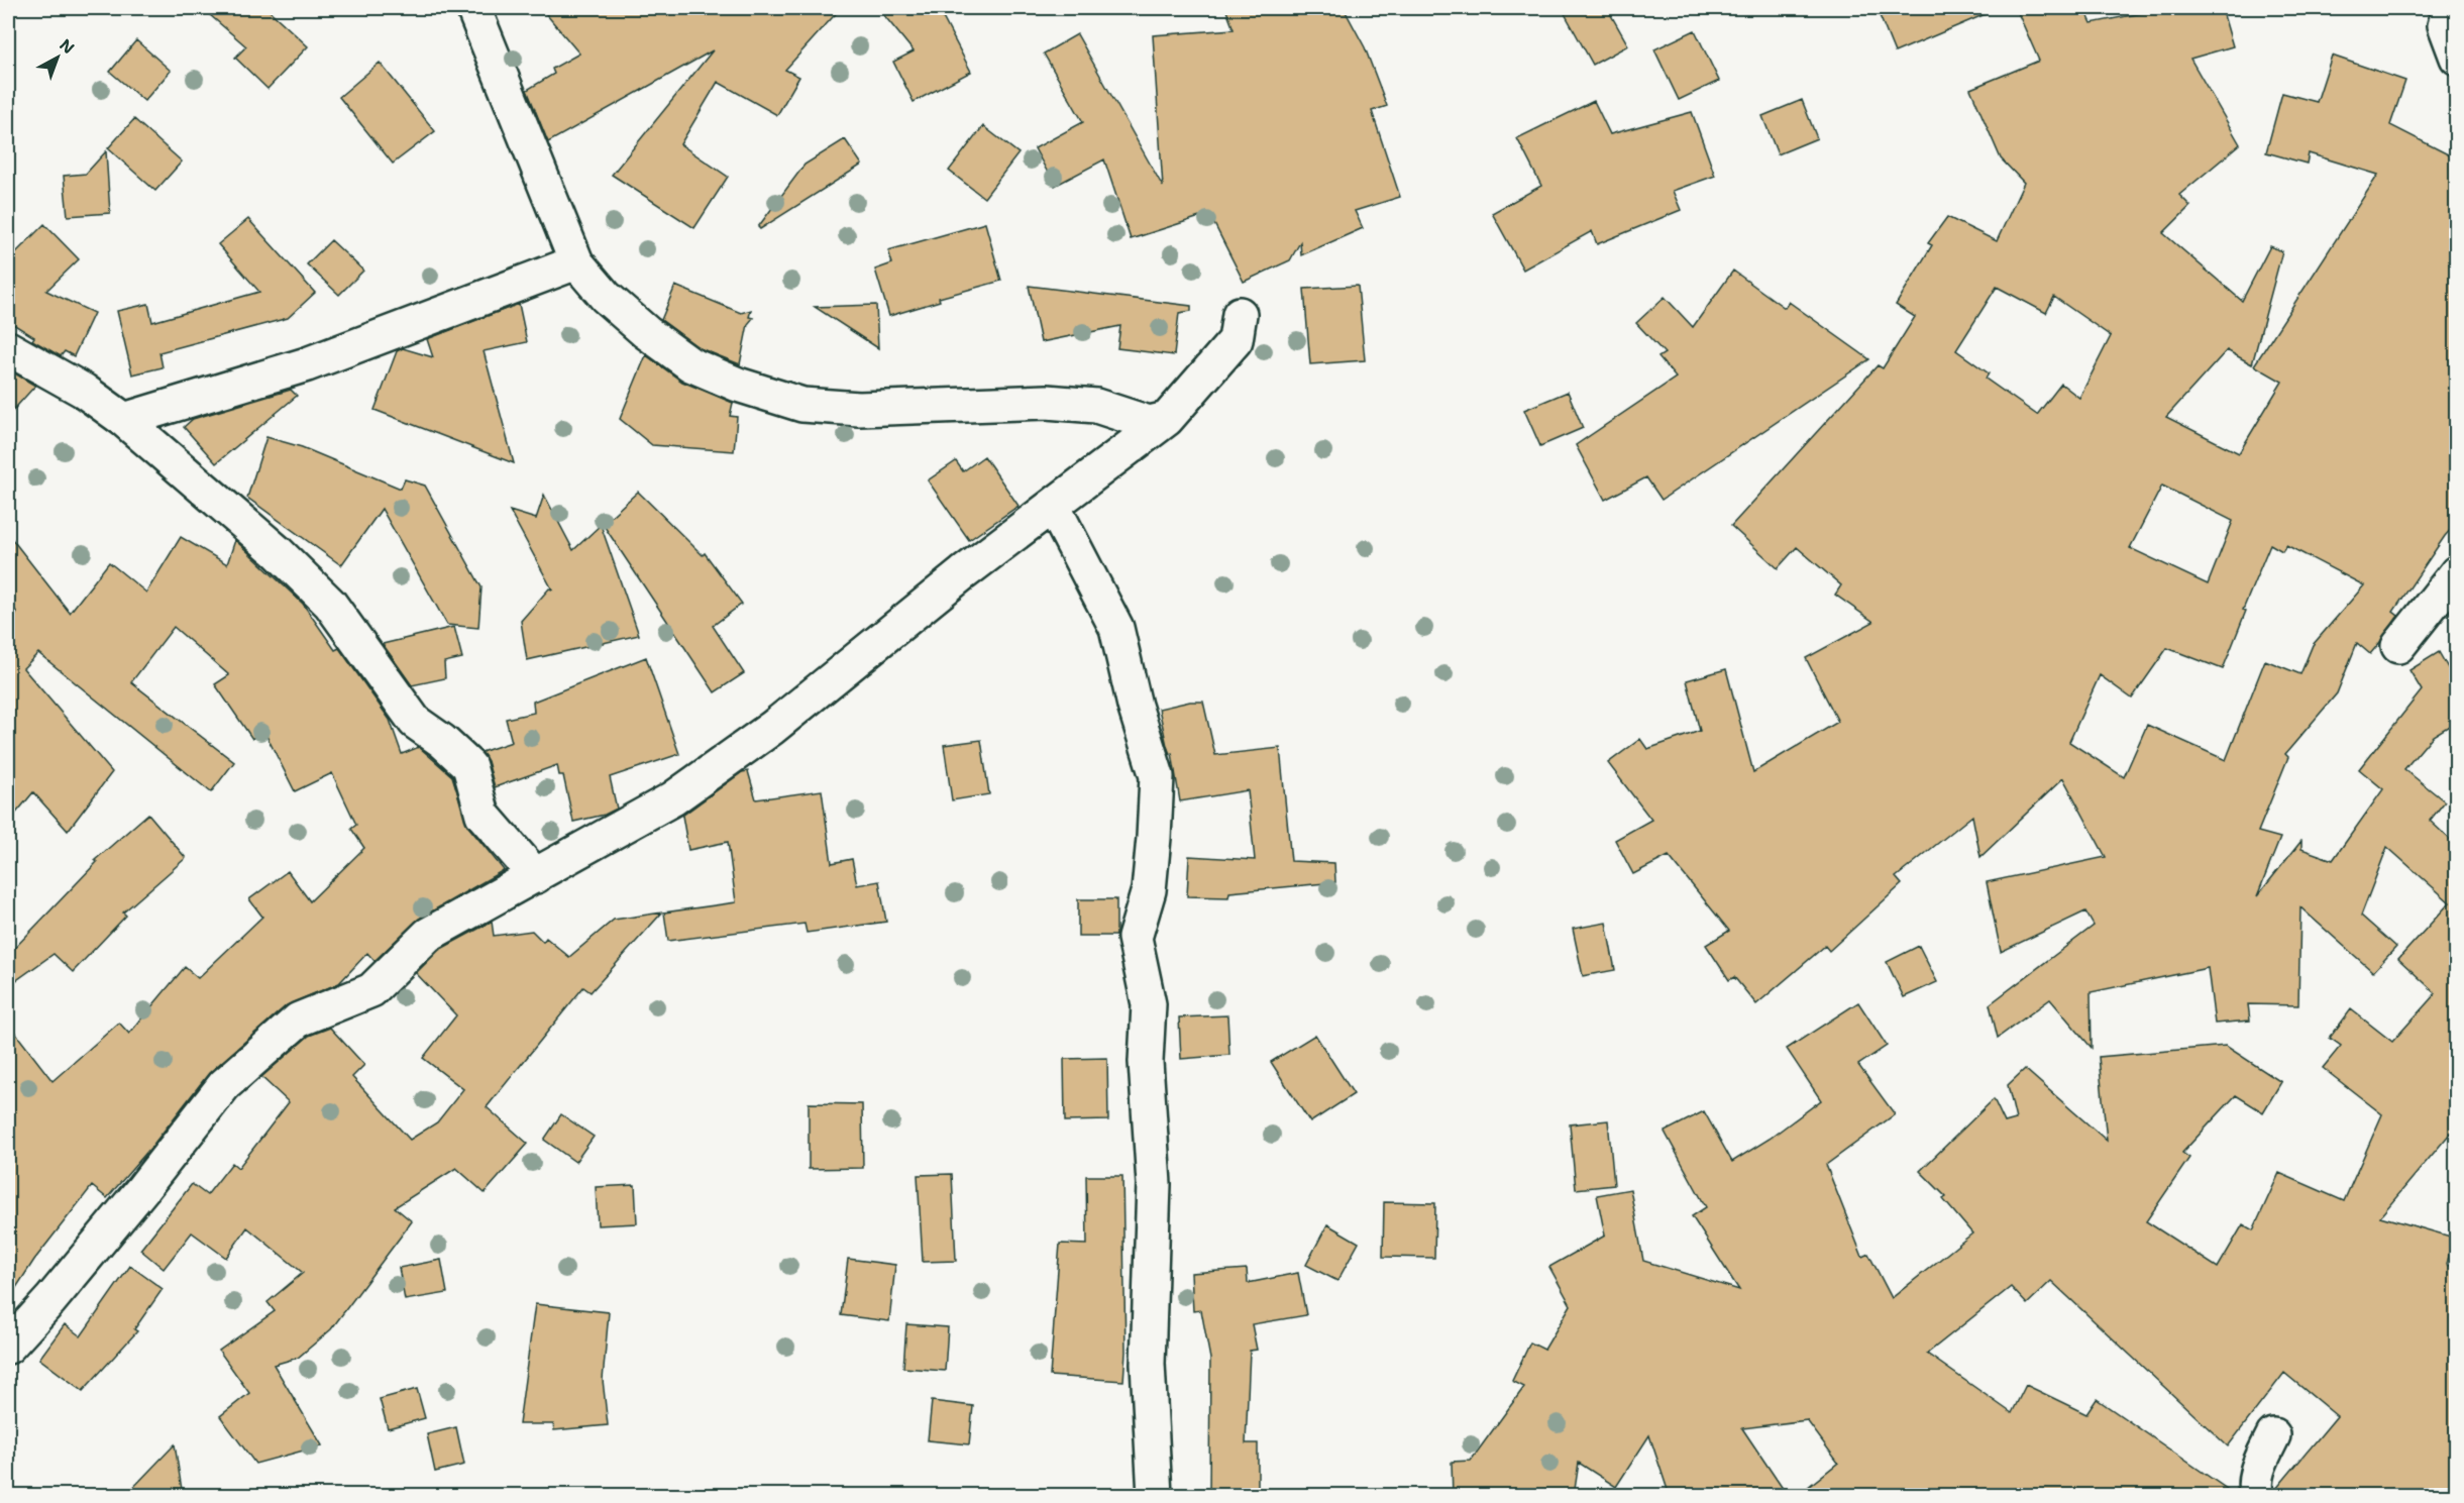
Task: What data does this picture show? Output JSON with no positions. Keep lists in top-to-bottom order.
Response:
{
  "north": "top right"
}
